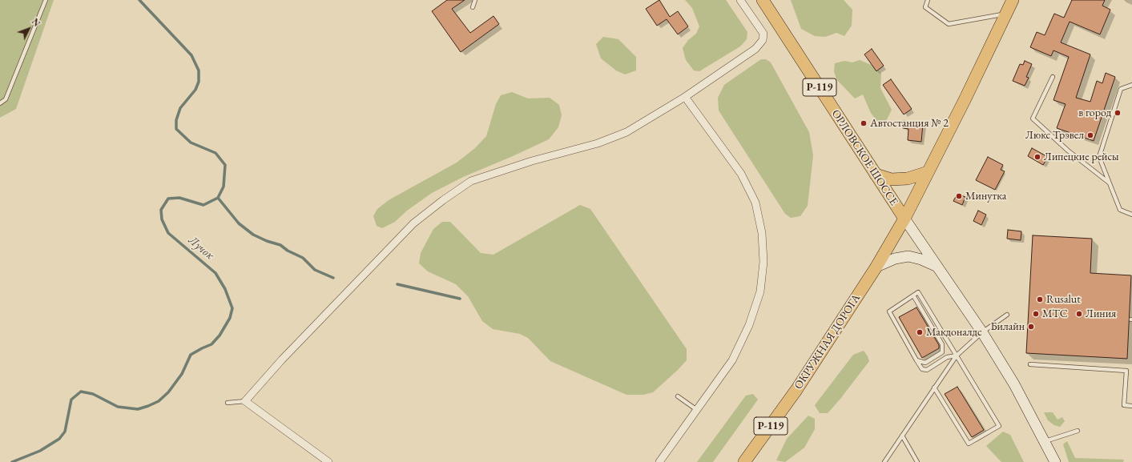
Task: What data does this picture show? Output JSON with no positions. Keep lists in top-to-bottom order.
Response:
{
  "streets": {
    "main road": ["Р-119", "ОРЛОВСКОЕ ШОССЕ", "ОКРУЖНАЯ ДОРОГА"]
  },
  "crossings": [
    ["ОРЛОВСКОЕ ШОССЕ", "ОКРУЖНАЯ ДОРОГА"]
  ],
  "water": ["Лучок"],
  "places": [
    "в город",
    "Автостанция № 2",
    "Люкс Трэвел",
    "Липецкие рейсы",
    "Минутка",
    "Rusalut",
    "МТС",
    "Линия",
    "Билайн",
    "Макдоналдс"
  ],
  "north": "top right"
}
